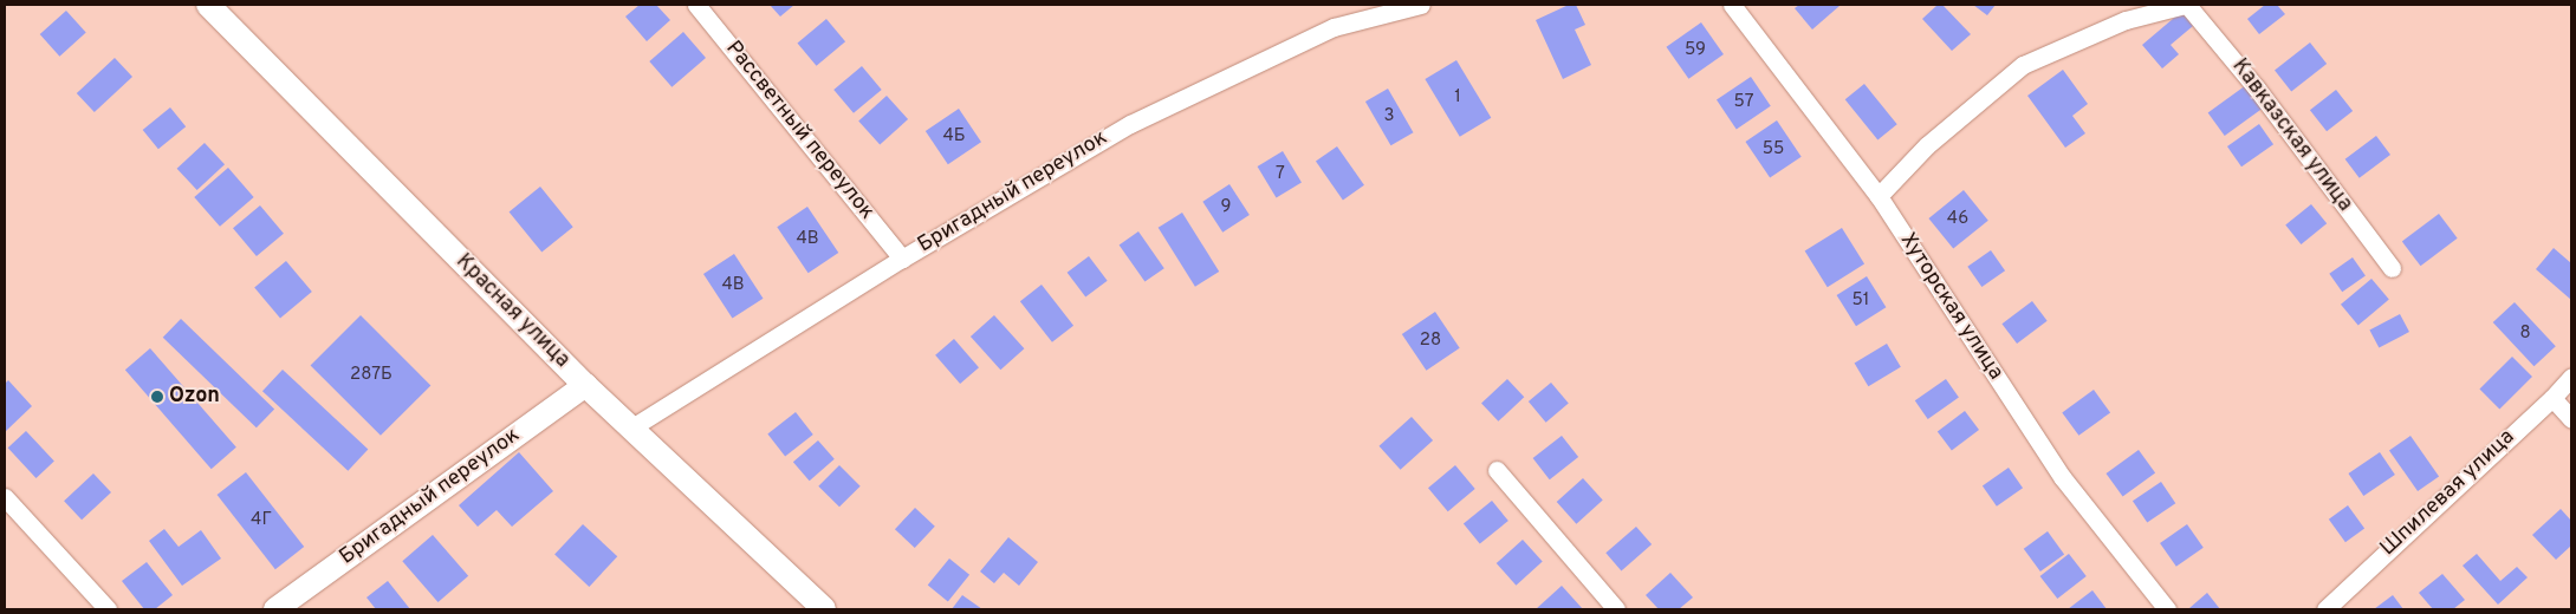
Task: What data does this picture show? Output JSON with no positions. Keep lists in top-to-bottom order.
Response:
{
  "streets": {
    "main road": ["Бригадный переулок", "Красная улица"],
    "street": [
      "Рассветный переулок",
      "Кавказская улица",
      "Хуторская улица",
      "Шпилевая улица"
    ]
  },
  "crossings": [
    ["Рассветный переулок", "Бригадный переулок"],
    ["Кавказская улица", "Хуторская улица"],
    ["Бригадный переулок", "Красная улица"]
  ],
  "places": ["Ozon"],
  "house_numbers": [
    "59",
    "1",
    "57",
    "3",
    "4Б",
    "55",
    "7",
    "9",
    "46",
    "4В",
    "4В",
    "51",
    "8",
    "28",
    "287Б",
    "4Г"
  ]
}
